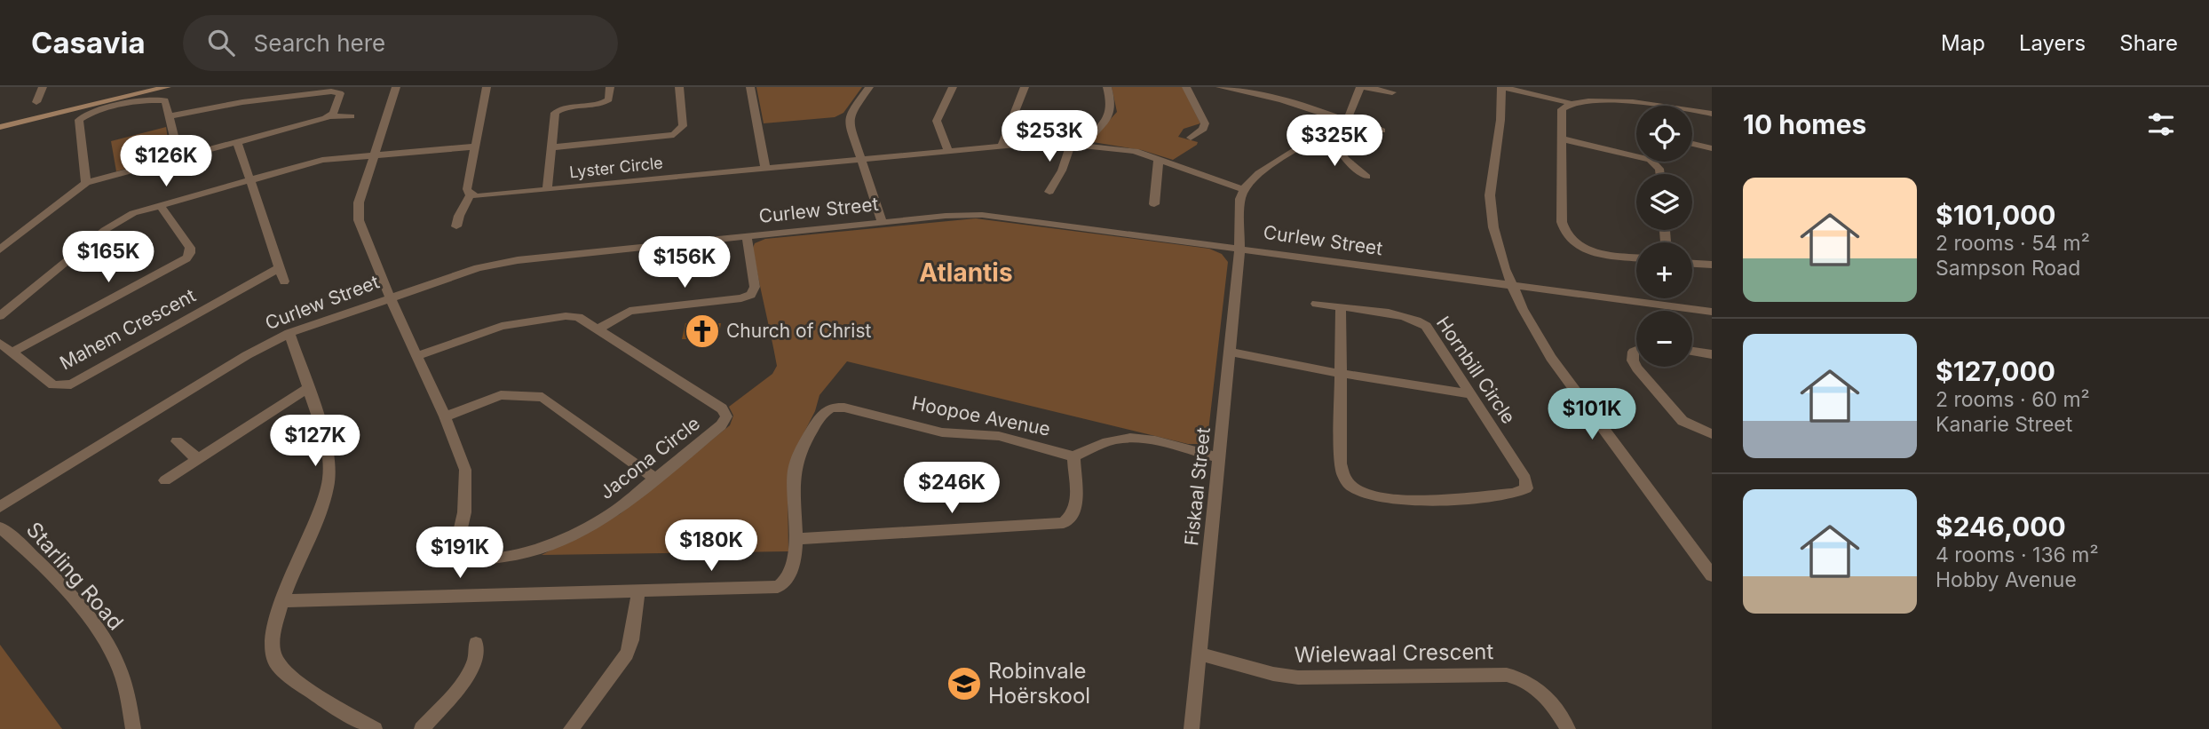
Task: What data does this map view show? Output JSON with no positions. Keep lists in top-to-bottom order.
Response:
{
  "streets": {
    "street": [
      "Lyster Circle",
      "Curlew Street",
      "Mahem Crescent",
      "Hornbill Circle",
      "Hoopoe Avenue",
      "Jacona Circle",
      "Fiskaal Street",
      "Starling Road",
      "Wielewaal Crescent"
    ]
  },
  "crossings": [
    ["Lyster Circle", "Fiskaal Street"],
    ["Curlew Street", "Jacona Circle"],
    ["Curlew Street", "Fiskaal Street"],
    ["Fiskaal Street", "Wielewaal Crescent"]
  ],
  "districts": ["Atlantis"],
  "places": {
    "church": ["Church of Christ"],
    "school or university": ["Robinvale Hoërskool"]
  },
  "page": {
    "header": "Casavia",
    "search": "Search here",
    "nav": ["Map", "Layers", "Share"],
    "heading": "10 homes",
    "map_buttons": ["+", "−"],
    "price": [
      "$253K",
      "$325K",
      "$126K",
      "$165K",
      "$156K",
      "$101K",
      "$127K",
      "$246K",
      "$180K",
      "$191K"
    ],
    "list": [
      {
        "name": "$101,000",
        "note": "2 rooms · 54 m² · Sampson Road"
      },
      {
        "name": "$127,000",
        "note": "2 rooms · 60 m² · Kanarie Street"
      },
      {
        "name": "$246,000",
        "note": "4 rooms · 136 m² · Hobby Avenue"
      }
    ]
  }
}
